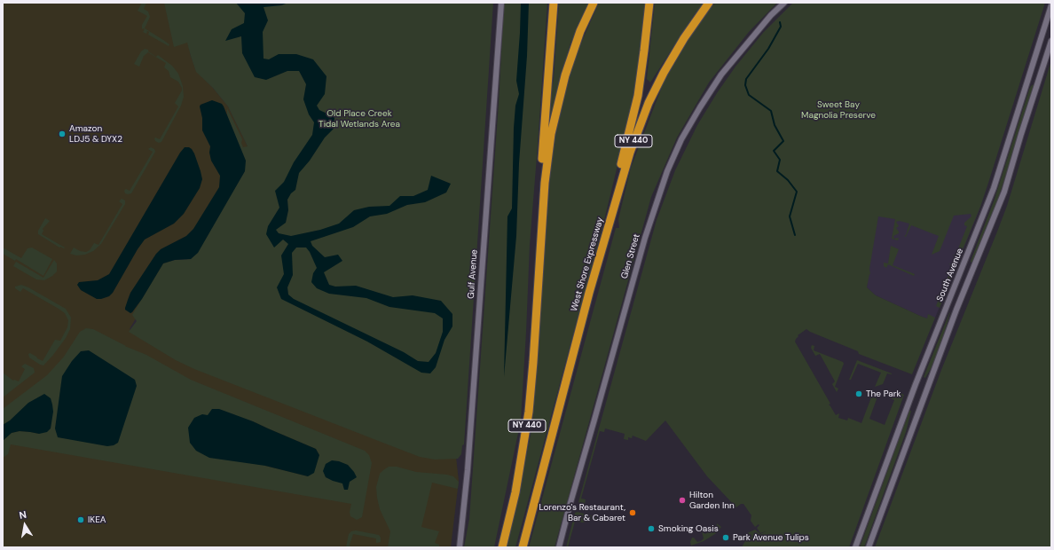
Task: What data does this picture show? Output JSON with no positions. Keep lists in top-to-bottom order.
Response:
{
  "streets": {
    "highway": ["NY 440", "West Shore Expressway"],
    "street": ["Glen Street", "Gulf Avenue", "South Avenue"]
  },
  "parks": ["Sweet Bay Magnolia Preserve", "Old Place Creek Tidal Wetlands Area"],
  "places": [
    "Amazon LDJ5 & DYX2",
    "The Park",
    "Hilton Garden Inn",
    "Lorenzo's Restaurant, Bar & Cabaret",
    "IKEA",
    "Smoking Oasis",
    "Park Avenue Tulips"
  ],
  "north": "top"
}
